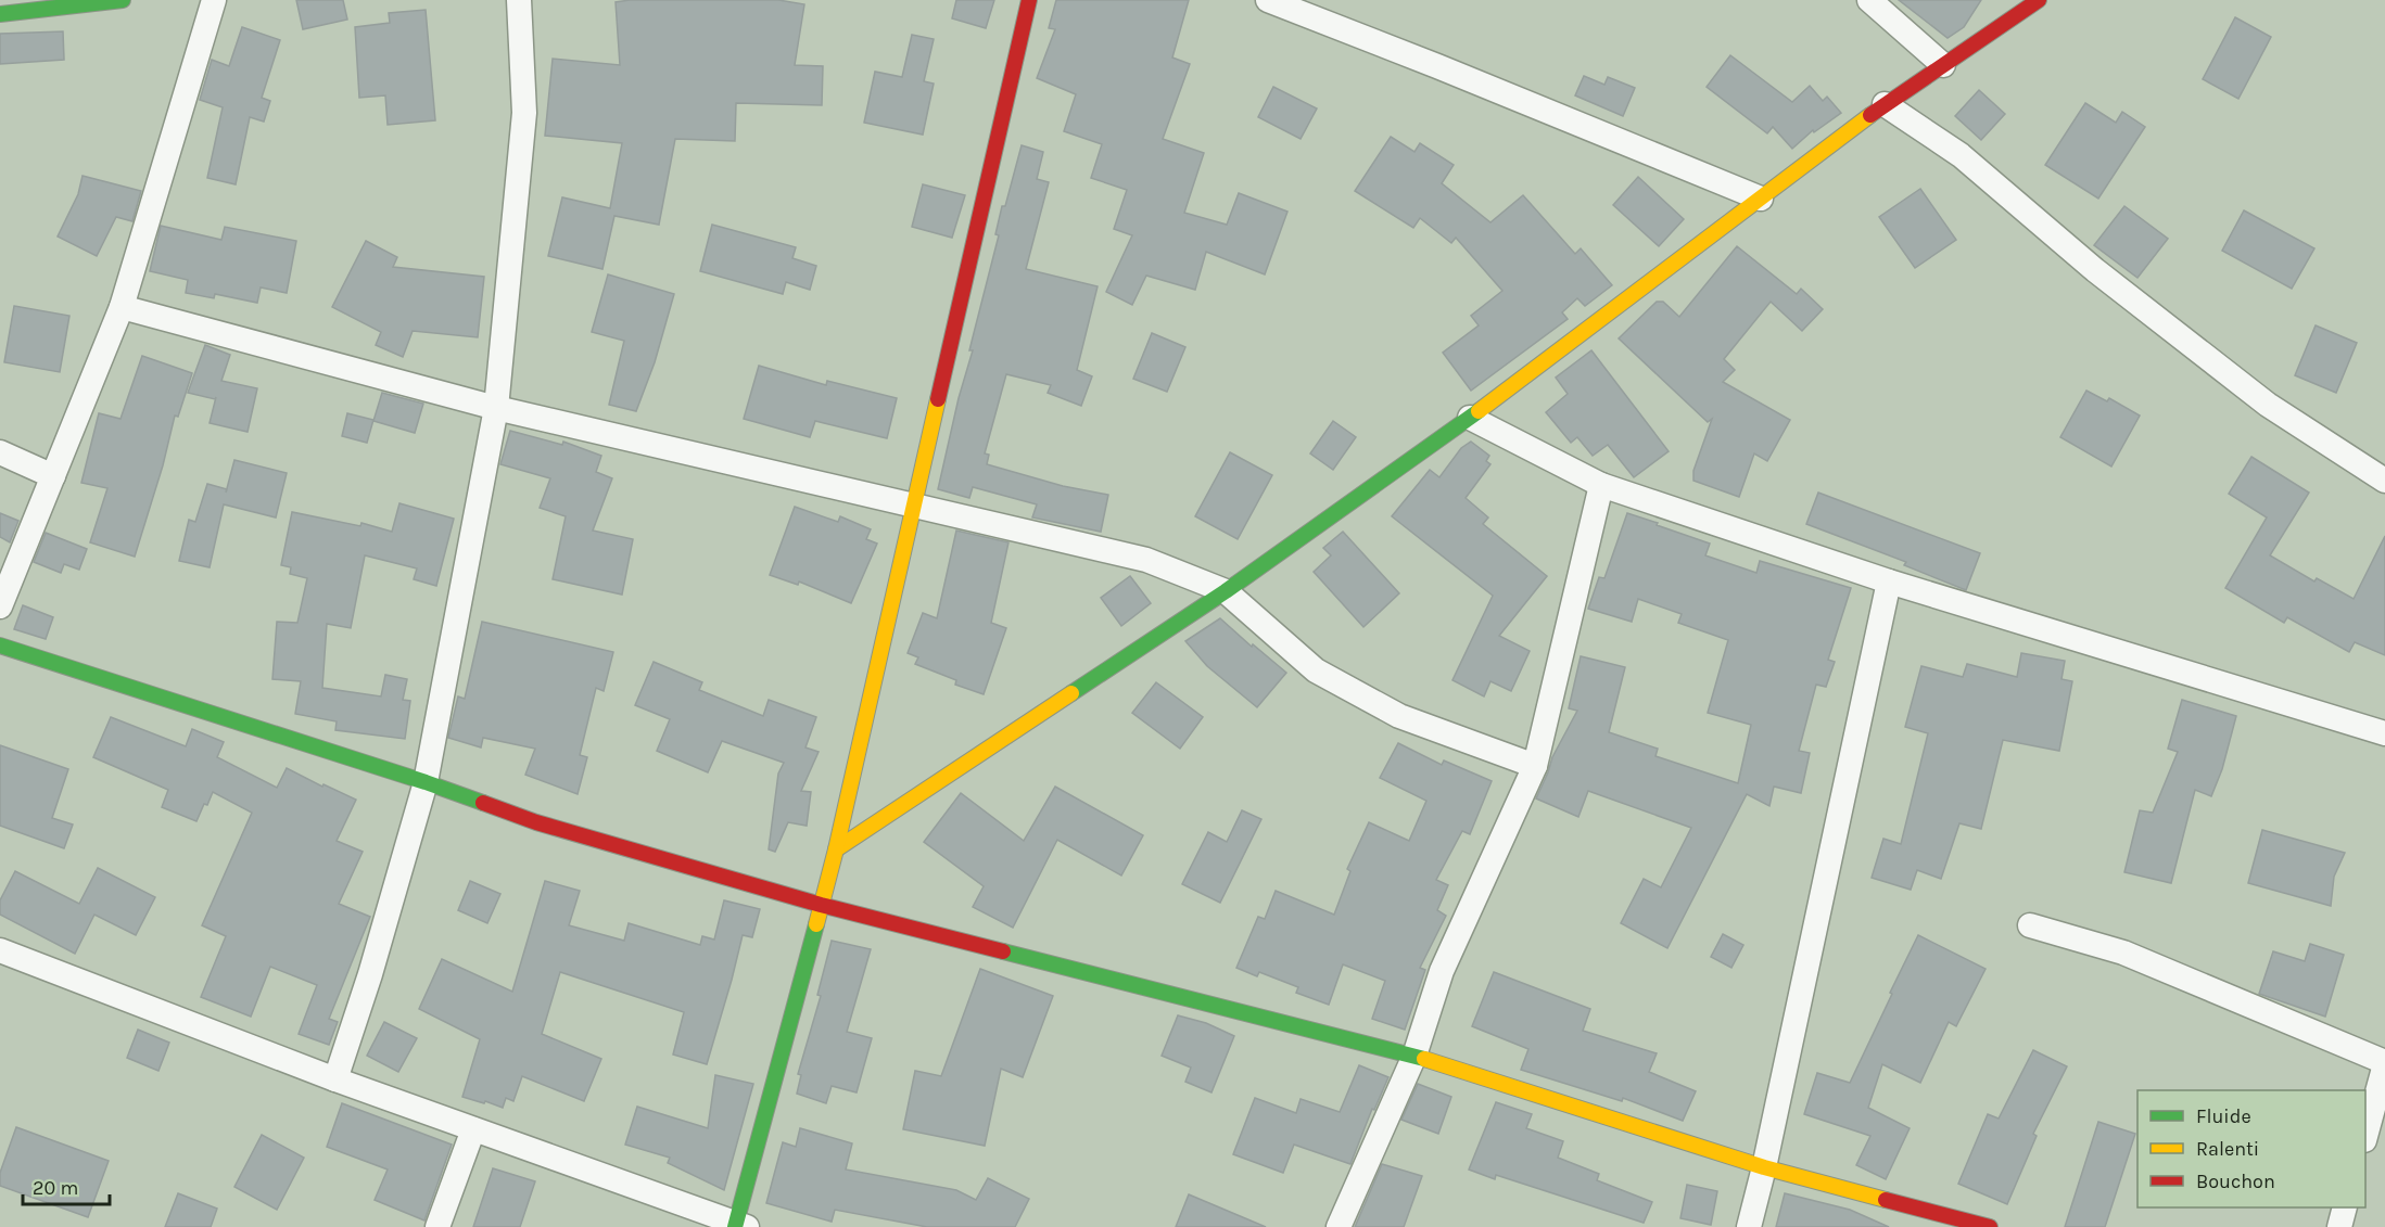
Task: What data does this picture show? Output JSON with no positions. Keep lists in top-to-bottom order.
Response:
{
  "legend": ["Fluide", "Ralenti", "Bouchon"],
  "scale_bar": "20 m"
}
